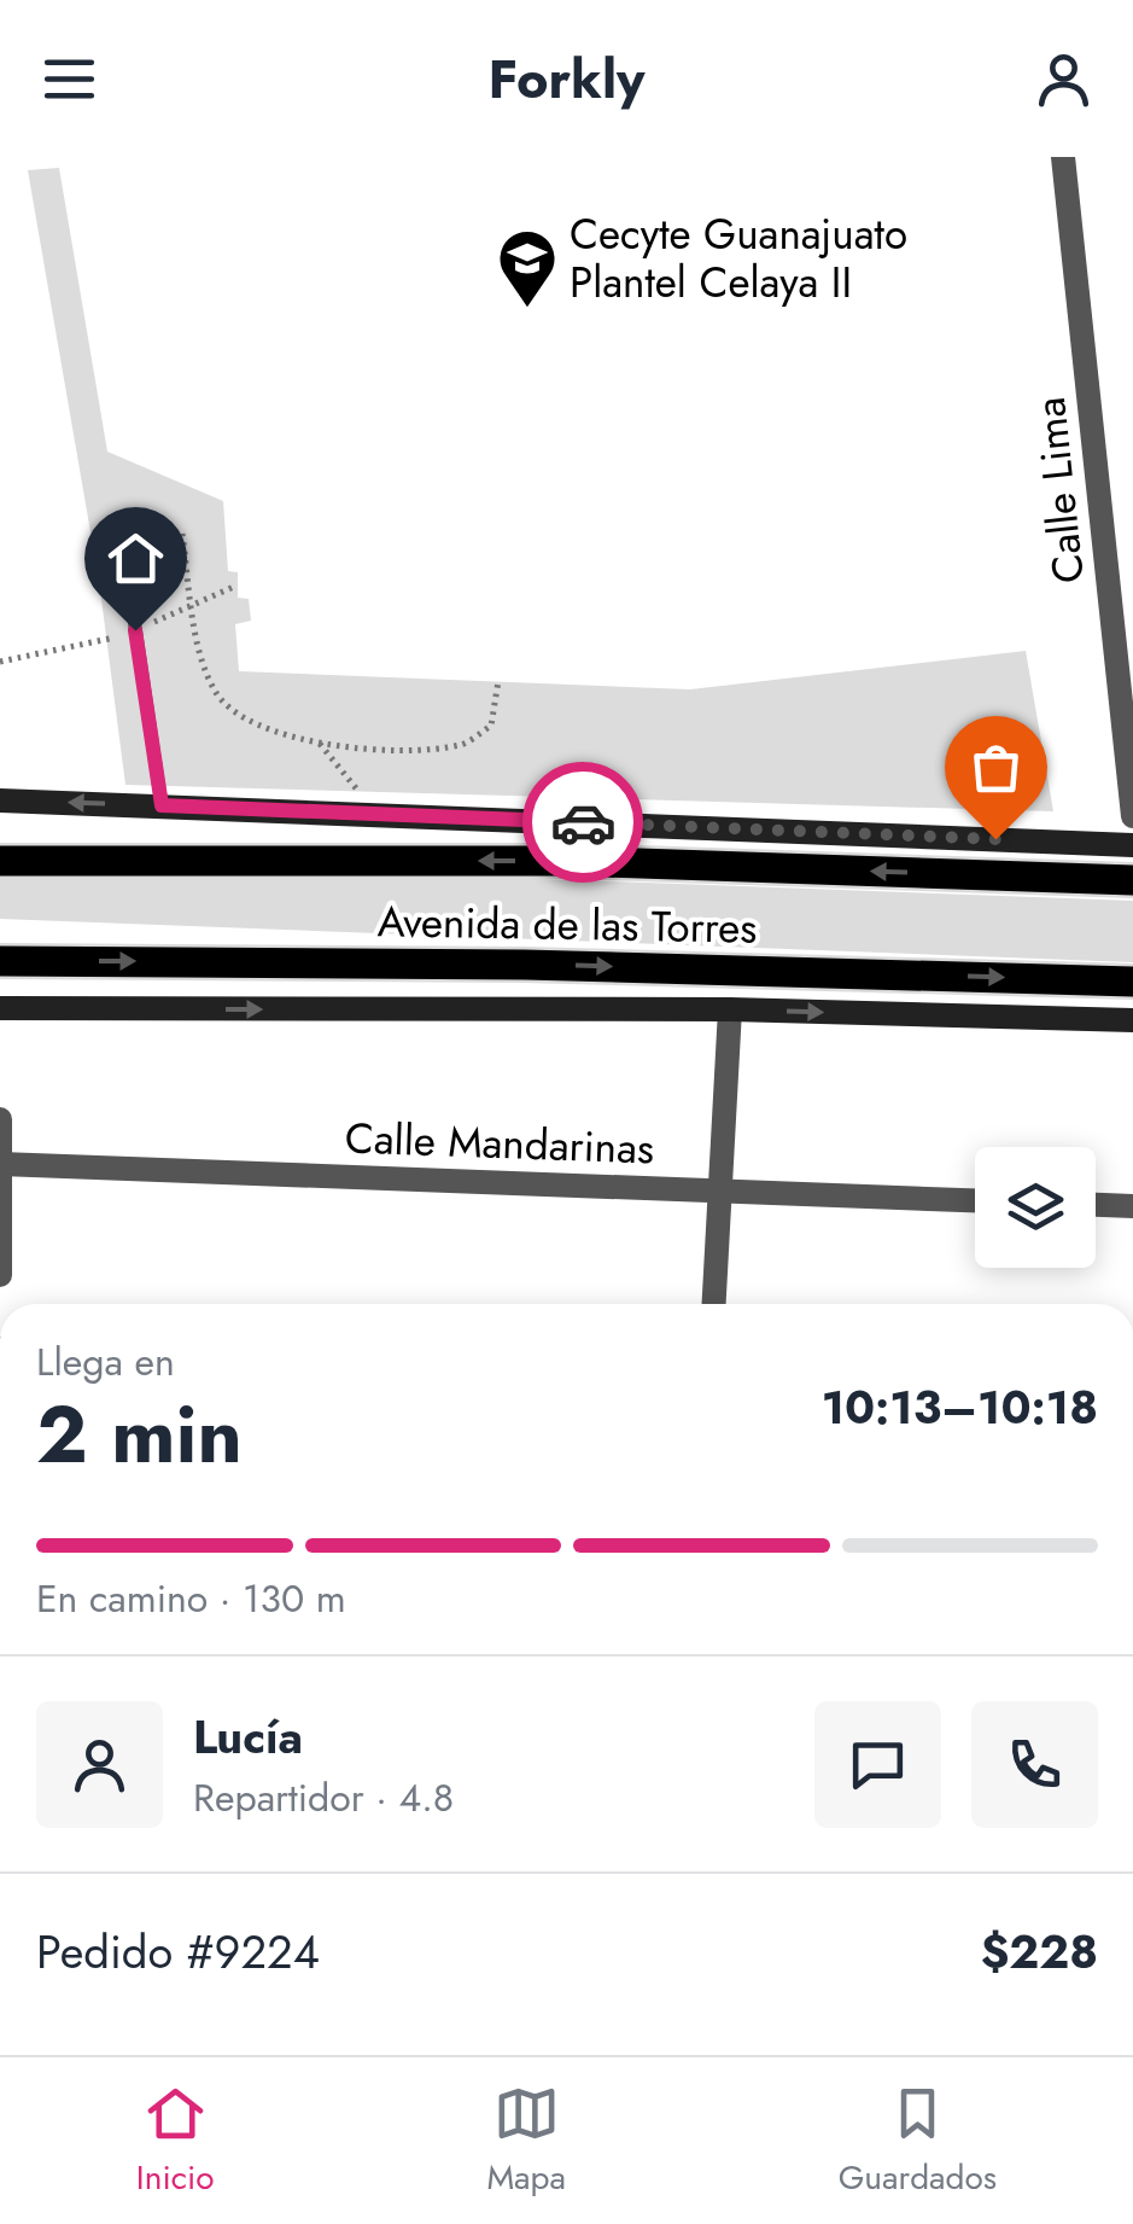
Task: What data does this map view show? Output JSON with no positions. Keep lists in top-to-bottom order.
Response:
{
  "streets": {
    "main road": ["Avenida de las Torres"],
    "street": ["Calle Lima", "Calle Mandarinas"]
  },
  "places": {
    "school or university": ["Cecyte Guanajuato Plantel Celaya II"]
  },
  "page": {
    "header": "Forkly",
    "heading": ["2 min", "Llega en", "10:13–10:18"],
    "panel": [
      "Lucía",
      "Repartidor · 4.8",
      "Pedido #9224",
      "$228"
    ],
    "bar": "En camino · 130 m",
    "tabs": ["Inicio", "Mapa", "Guardados"]
  }
}
